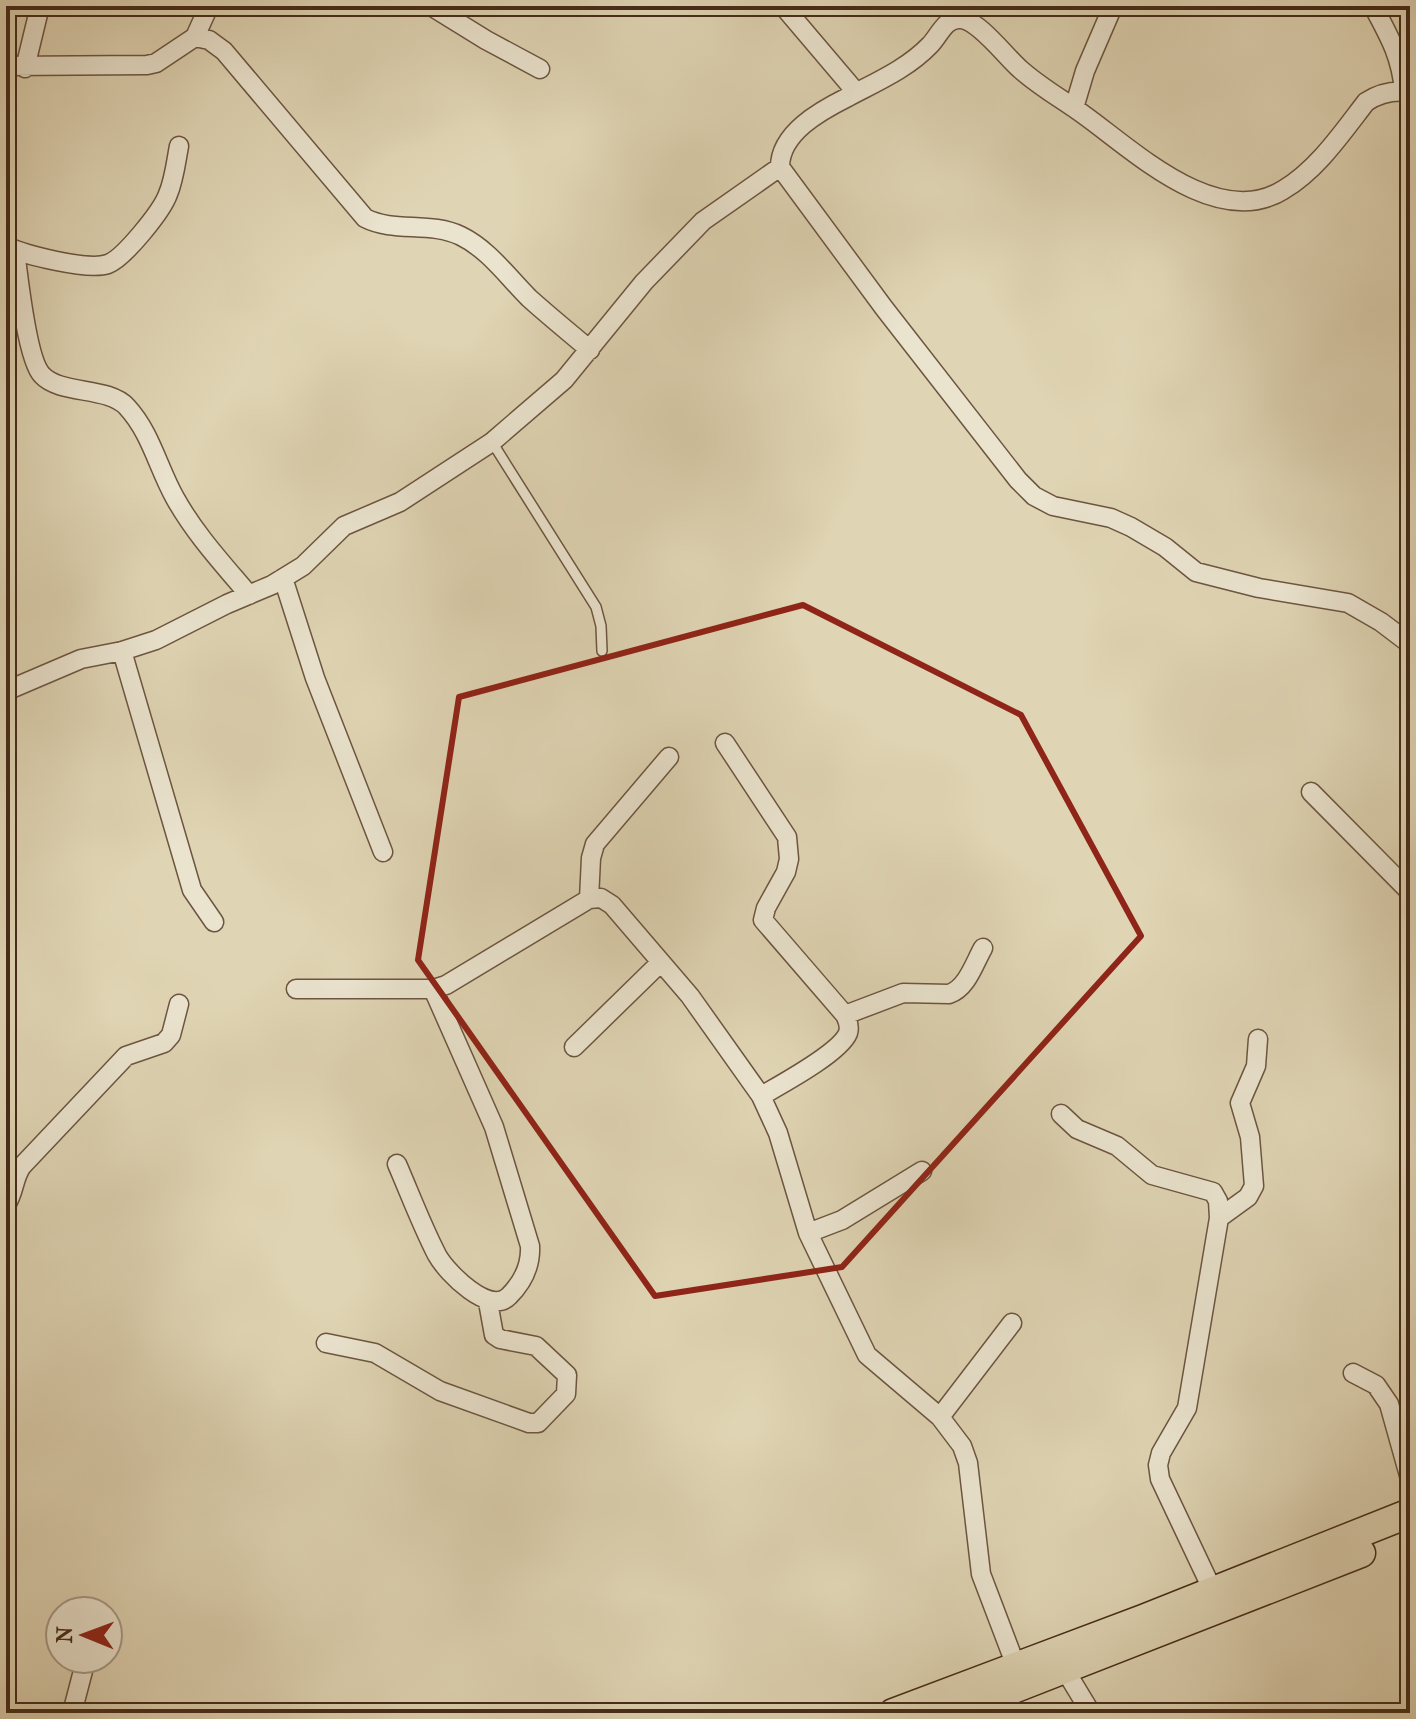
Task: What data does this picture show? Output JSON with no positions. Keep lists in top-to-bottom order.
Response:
{
  "north": "left"
}
